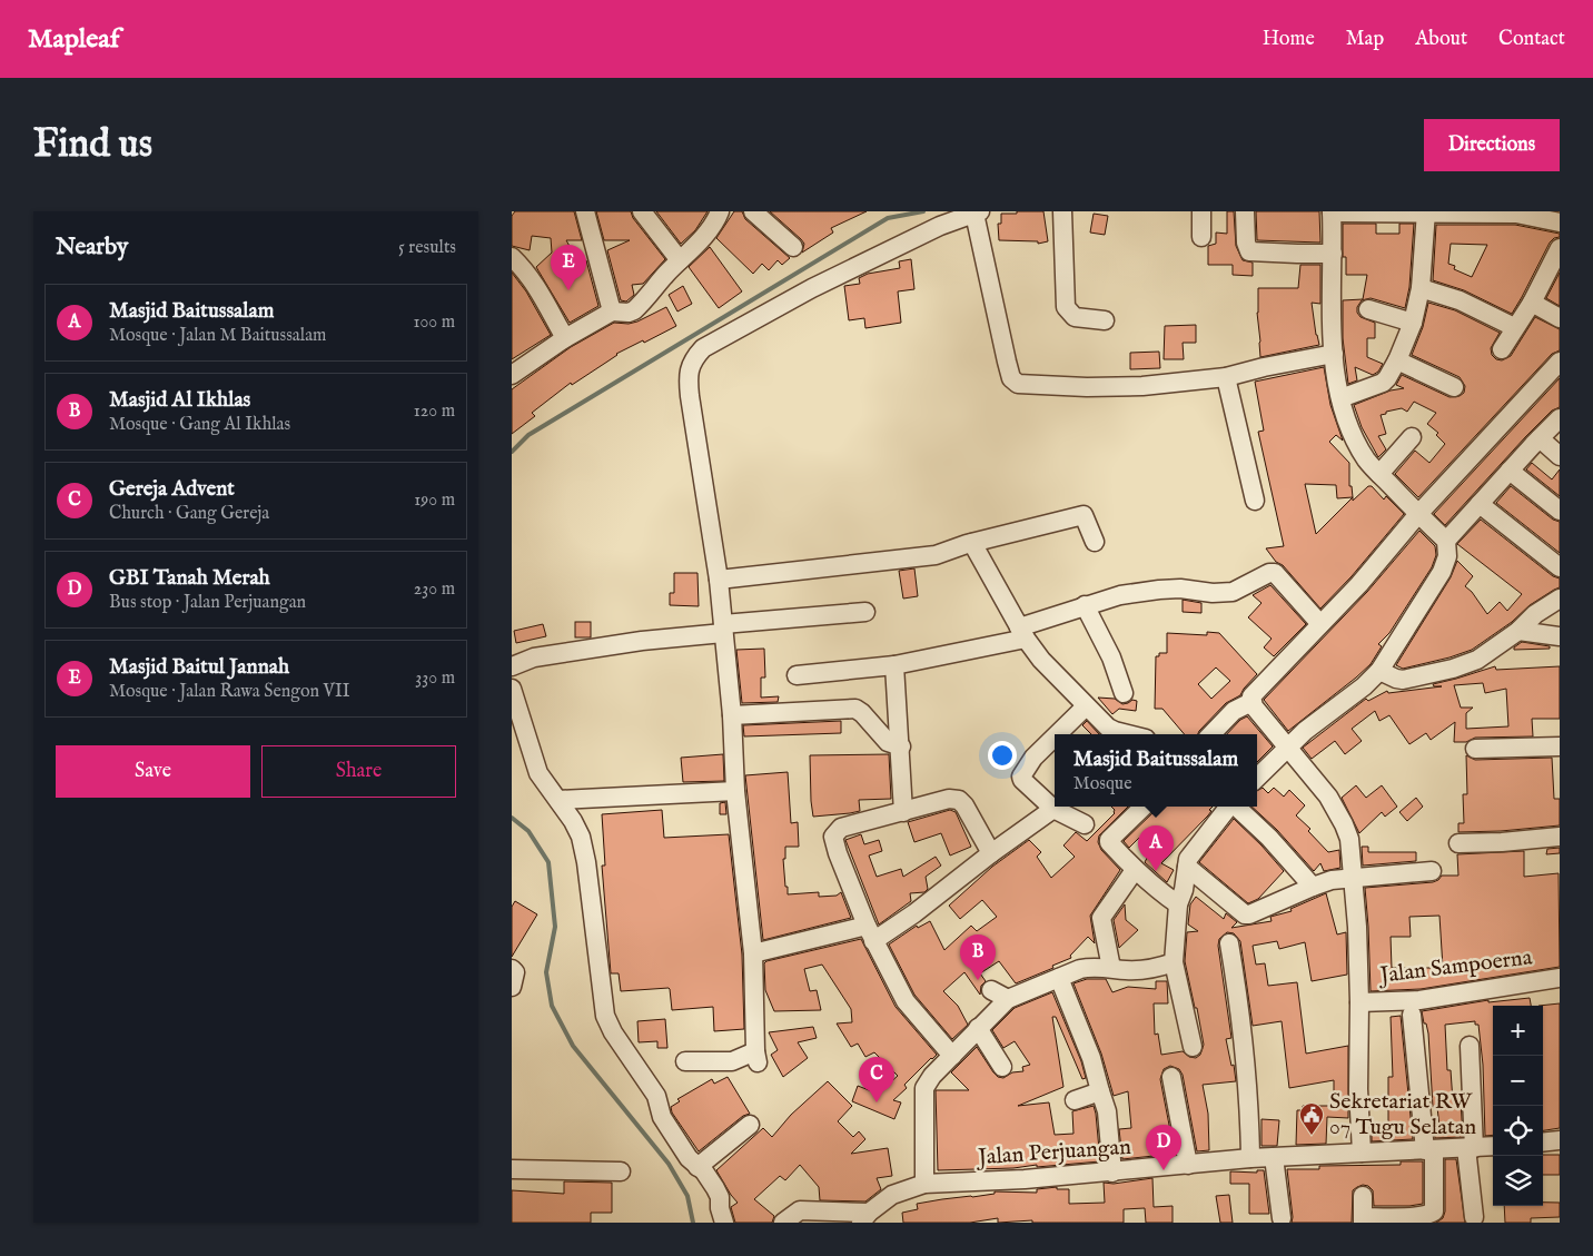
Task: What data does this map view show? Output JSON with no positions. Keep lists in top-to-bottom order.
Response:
{
  "streets": {
    "street": ["Jalan Sampoerna", "Jalan Perjuangan"]
  },
  "places": {
    "public building": ["Sekretariat RW 07 Tugu Selatan"]
  },
  "page": {
    "header": "Mapleaf",
    "nav": [
      "Home",
      "Map",
      "About",
      "Contact"
    ],
    "buttons": [
      "Directions",
      ["Save", "Share"]
    ],
    "title": "Find us",
    "heading": ["Nearby", "5 results"],
    "pins": [
      "E",
      "A",
      "B",
      "C",
      "D"
    ],
    "list": [
      {
        "mark": "A",
        "name": "Masjid Baitussalam",
        "note": "Mosque · Jalan M Baitussalam",
        "value": "100 m"
      },
      {
        "mark": "B",
        "name": "Masjid Al Ikhlas",
        "note": "Mosque · Gang Al Ikhlas",
        "value": "120 m"
      },
      {
        "mark": "C",
        "name": "Gereja Advent",
        "note": "Church · Gang Gereja",
        "value": "190 m"
      },
      {
        "mark": "D",
        "name": "GBI Tanah Merah",
        "note": "Bus stop · Jalan Perjuangan",
        "value": "230 m"
      },
      {
        "mark": "E",
        "name": "Masjid Baitul Jannah",
        "note": "Mosque · Jalan Rawa Sengon VII",
        "value": "330 m"
      }
    ],
    "popup": ["Masjid Baitussalam", "Mosque"],
    "map_buttons": ["+", "−"]
  }
}
